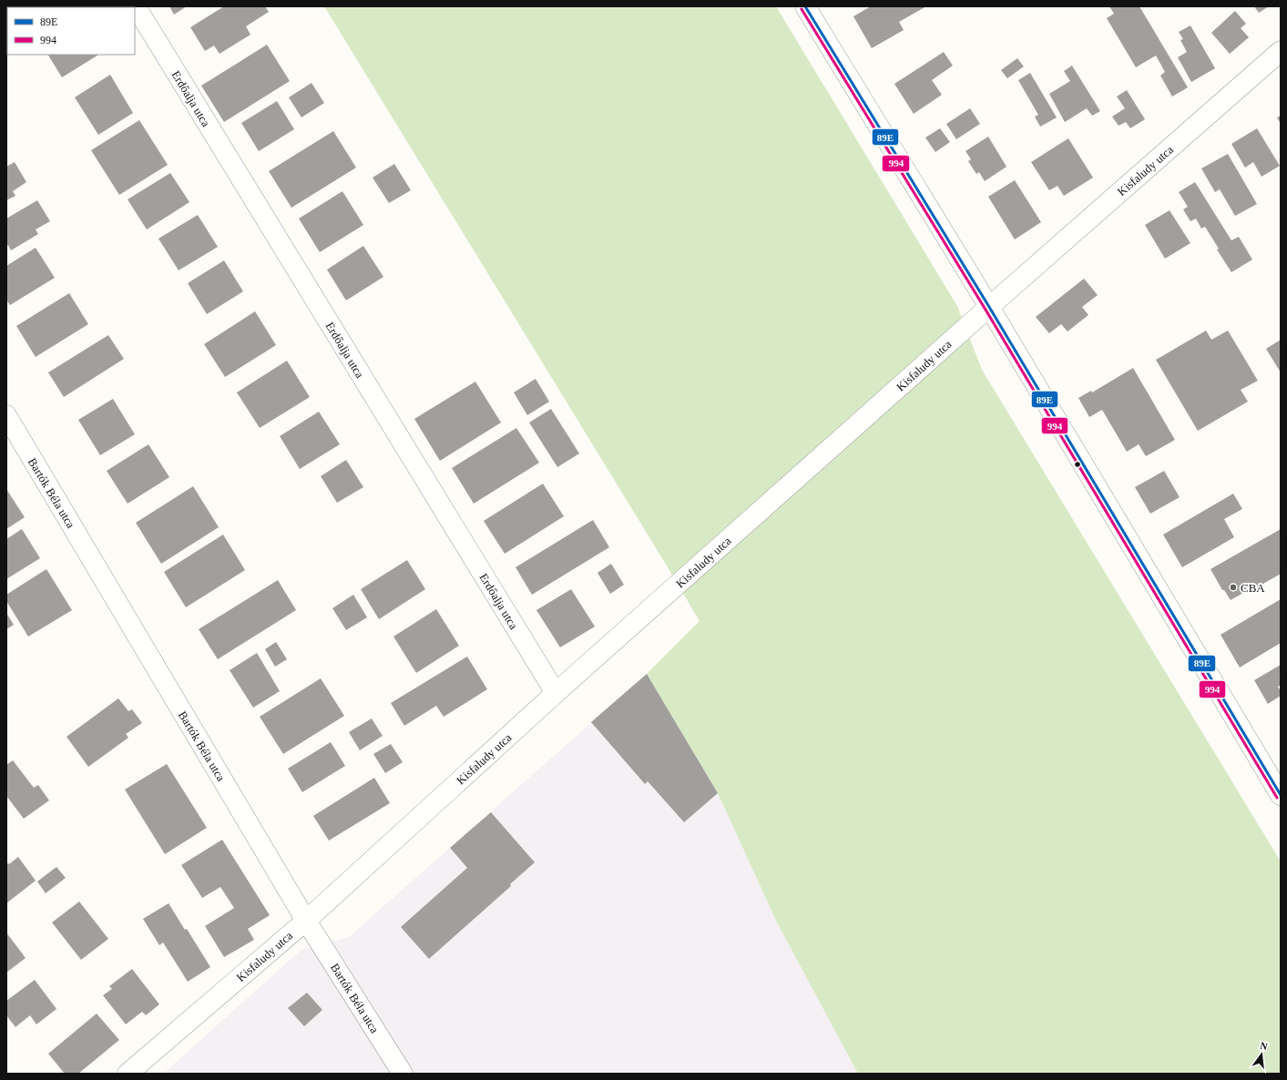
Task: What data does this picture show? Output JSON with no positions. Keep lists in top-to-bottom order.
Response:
{
  "streets": {
    "street": ["Erdőalja utca", "Kisfaludy utca", "Bartók Béla utca"]
  },
  "crossings": [
    ["Erdőalja utca", "Kisfaludy utca"],
    ["Kisfaludy utca", "Bartók Béla utca"]
  ],
  "places": ["CBA"],
  "lines": ["transit line 89E", "transit line 994"],
  "legend": ["89E", "994"],
  "north": "top"
}
